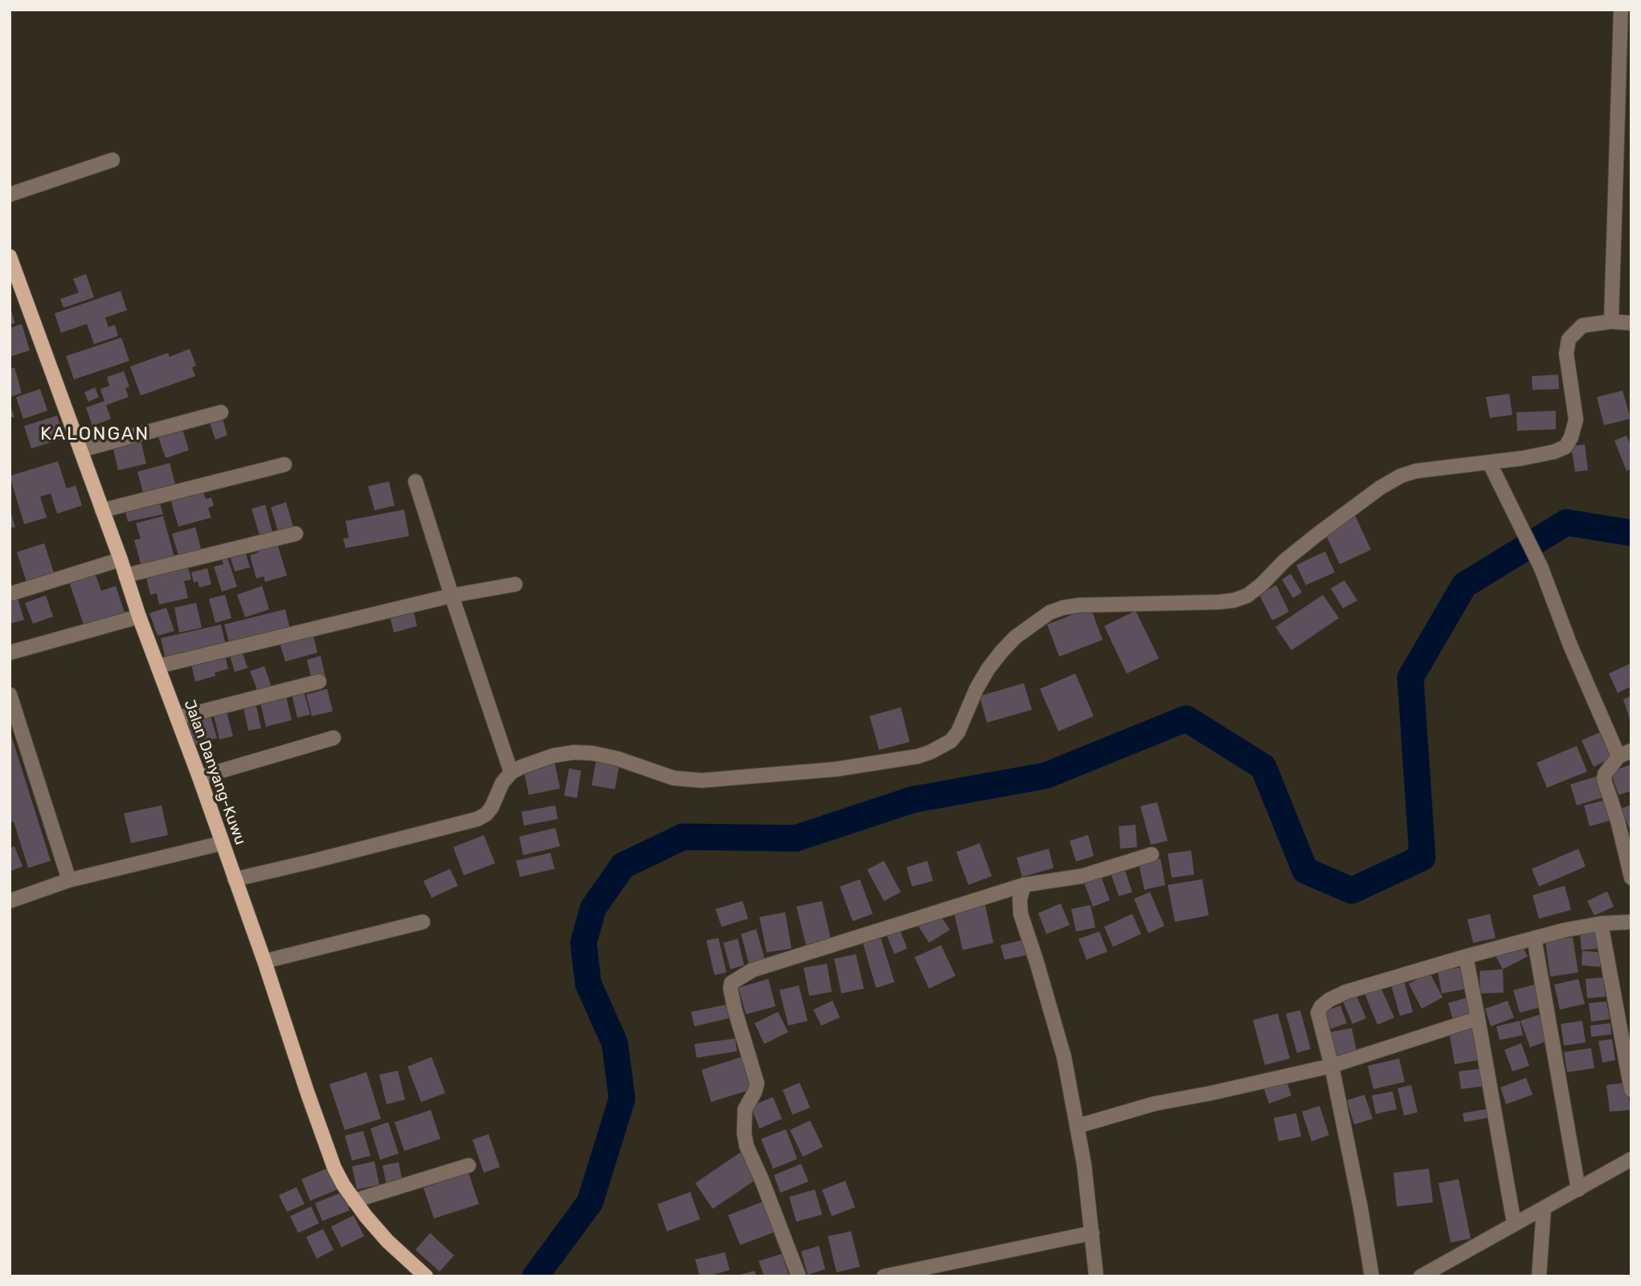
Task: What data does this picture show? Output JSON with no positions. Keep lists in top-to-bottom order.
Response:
{
  "streets": {
    "main road": ["Jalan Danyang-Kuwu"]
  },
  "districts": ["KALONGAN"]
}
